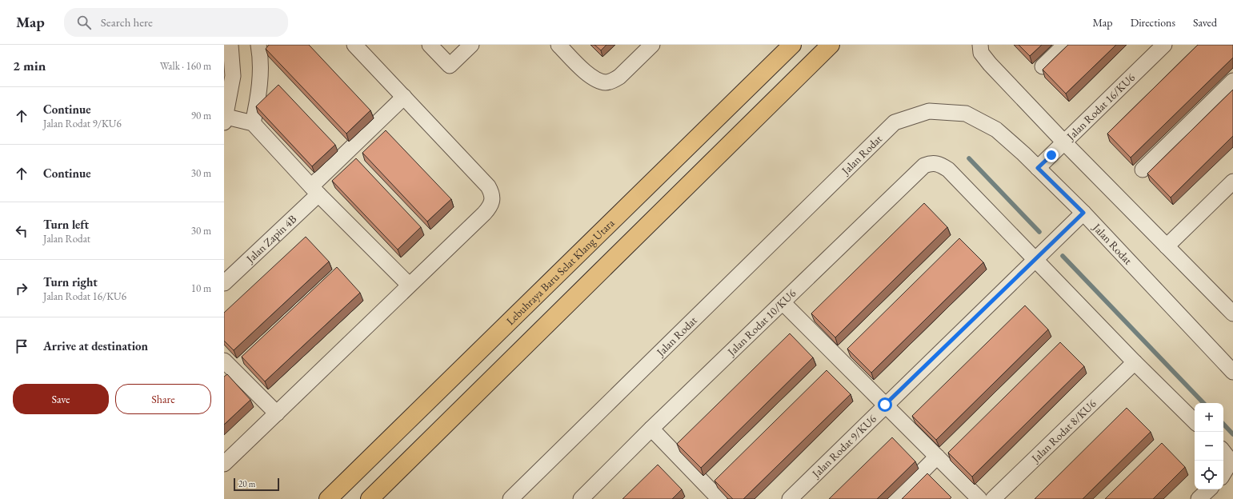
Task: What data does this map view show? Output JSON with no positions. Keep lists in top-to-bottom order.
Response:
{
  "streets": {
    "highway": ["Lebuhraya Baru Selat Klang Utara"],
    "street": [
      "Jalan Rodat 16/KU6",
      "Jalan Rodat",
      "Jalan Zapin 4B",
      "Jalan Rodat 10/KU6",
      "Jalan Rodat 8/KU6",
      "Jalan Rodat 9/KU6"
    ]
  },
  "crossings": [
    ["Jalan Rodat 16/KU6", "Jalan Rodat"],
    ["Jalan Rodat", "Jalan Rodat 9/KU6"],
    ["Jalan Rodat 10/KU6", "Jalan Rodat 9/KU6"]
  ],
  "scale_bar": "20 m",
  "page": {
    "header": "Map",
    "search": "Search here",
    "nav": ["Map", "Directions", "Saved"],
    "heading": ["2 min", "Walk · 160 m"],
    "list": [
      ["Continue", "Jalan Rodat 9/KU6", "90 m"],
      ["Continue", "30 m"],
      ["Turn left", "Jalan Rodat", "30 m"],
      ["Turn right", "Jalan Rodat 16/KU6", "10 m"],
      "Arrive at destination"
    ],
    "buttons": ["Save", "Share"],
    "map_buttons": ["+", "−"],
    "scale": "20 m"
  }
}
